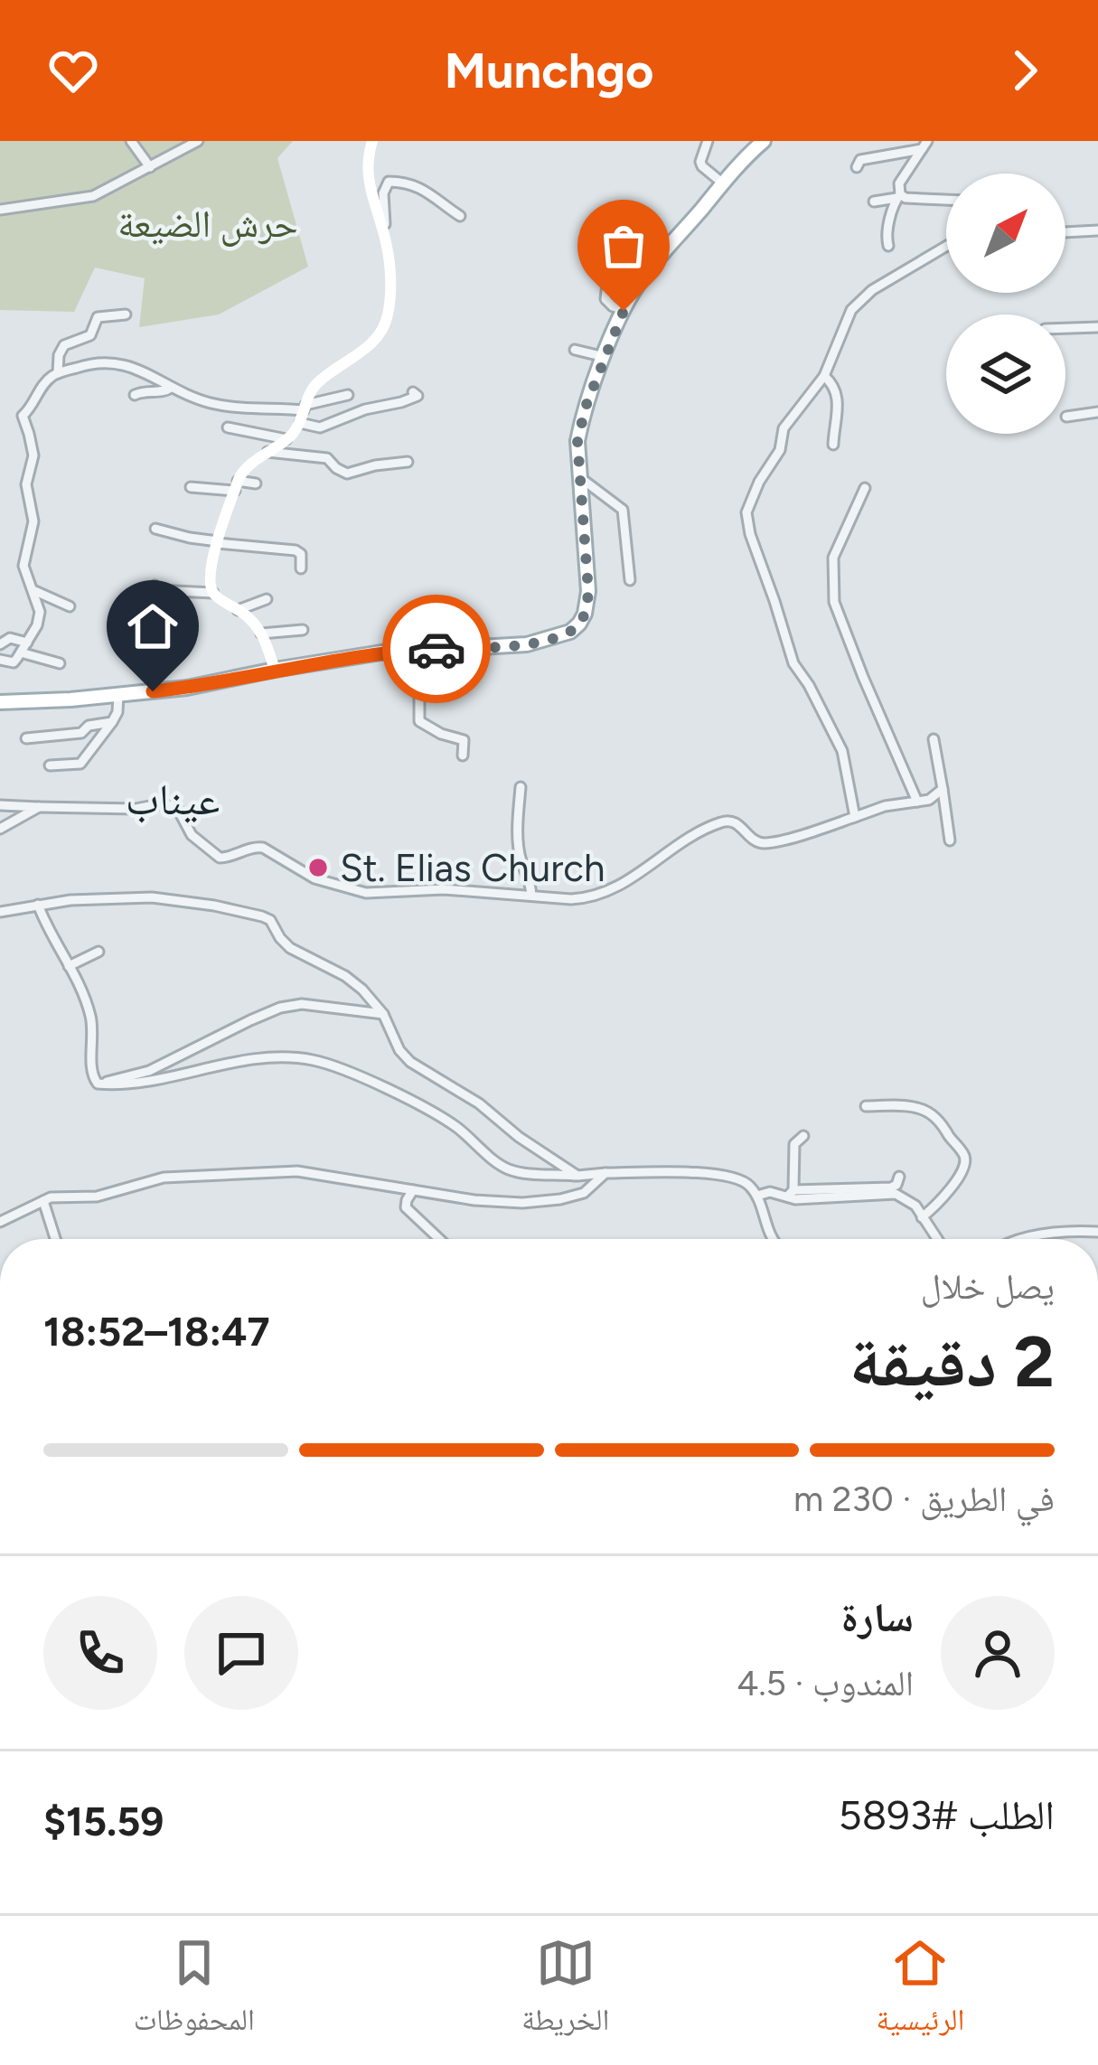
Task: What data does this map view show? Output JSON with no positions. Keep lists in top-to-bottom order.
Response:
{
  "districts": ["عيناب"],
  "parks": ["حرش الضيعة"],
  "places": ["St. Elias Church"],
  "north": "top right",
  "page": {
    "header": "Munchgo",
    "heading": ["2 دقيقة", "يصل خلال", "18:47–18:52"],
    "panel": [
      "سارة",
      "المندوب · 4.5",
      "الطلب #5893",
      "$15.59"
    ],
    "bar": "في الطريق · 230 m",
    "tabs": ["الرئيسية", "الخريطة", "المحفوظات"]
  }
}
